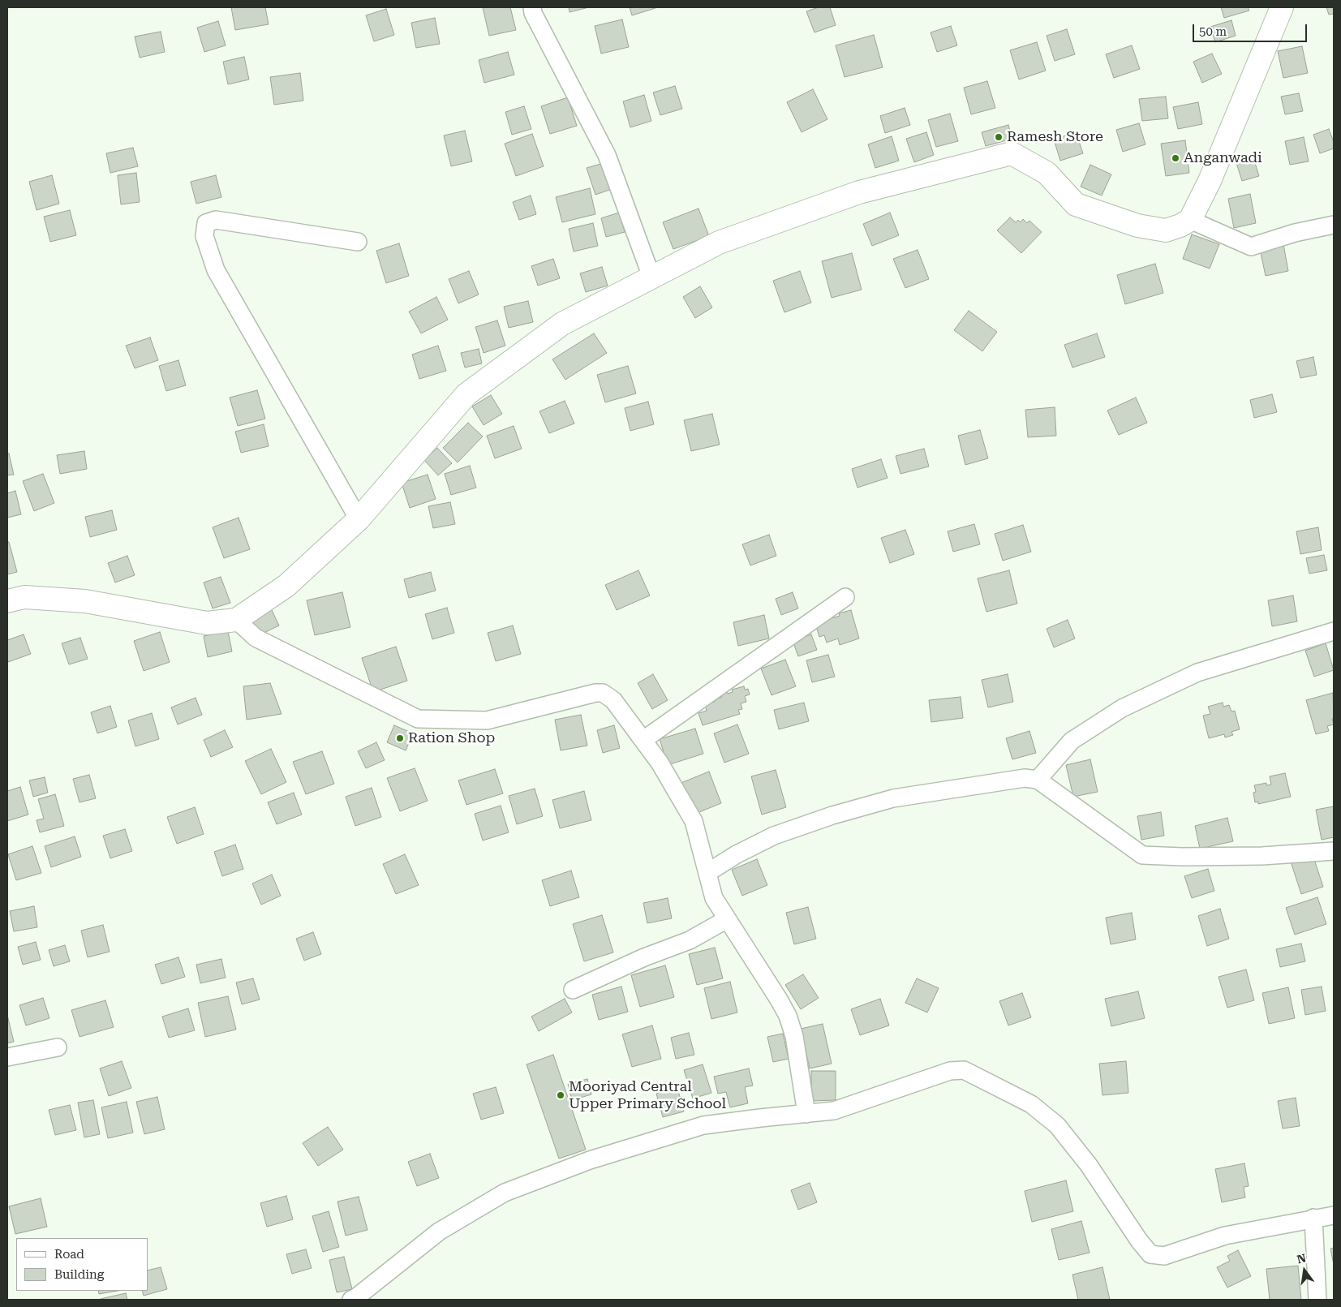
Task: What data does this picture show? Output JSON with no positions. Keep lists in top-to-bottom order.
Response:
{
  "places": [
    "Ramesh Store",
    "Anganwadi",
    "Ration Shop",
    "Mooriyad Central Upper Primary School"
  ],
  "legend": ["Road", "Building"],
  "scale_bar": "50 m",
  "north": "top"
}
